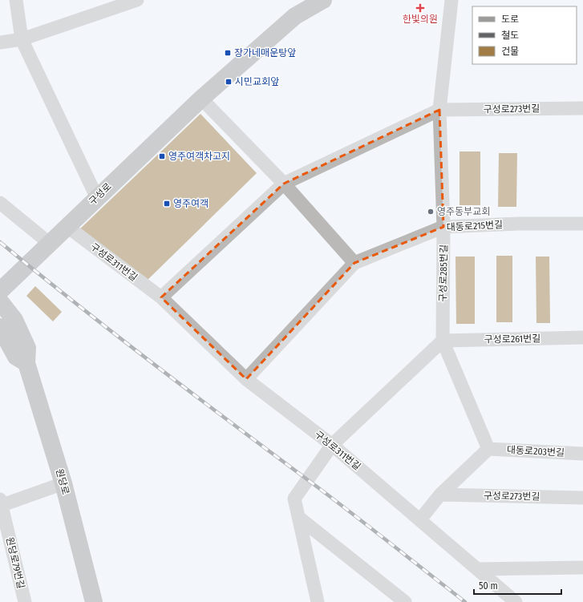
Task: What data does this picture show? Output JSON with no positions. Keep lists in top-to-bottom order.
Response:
{
  "streets": {
    "main road": ["구성로", "원당로"],
    "street": [
      "구성로273번길",
      "대동로215번길",
      "구성로311번길",
      "구성로285번길",
      "구성로261번길",
      "대동로203번길",
      "원당로79번길"
    ]
  },
  "crossings": [
    ["구성로273번길", "구성로285번길"],
    ["구성로", "구성로311번길"],
    ["대동로215번길", "구성로311번길"],
    ["대동로215번길", "구성로285번길"],
    ["구성로285번길", "구성로261번길"],
    ["구성로285번길", "대동로203번길"]
  ],
  "places": {
    "health": ["한빛의원"],
    "transit": [
      "장가네매운탕앞",
      "시민교회앞",
      "영주여객차고지",
      "영주여객"
    ],
    "other": ["영주동부교회"]
  },
  "legend": ["도로", "철도", "건물"],
  "scale_bar": "50 m"
}
